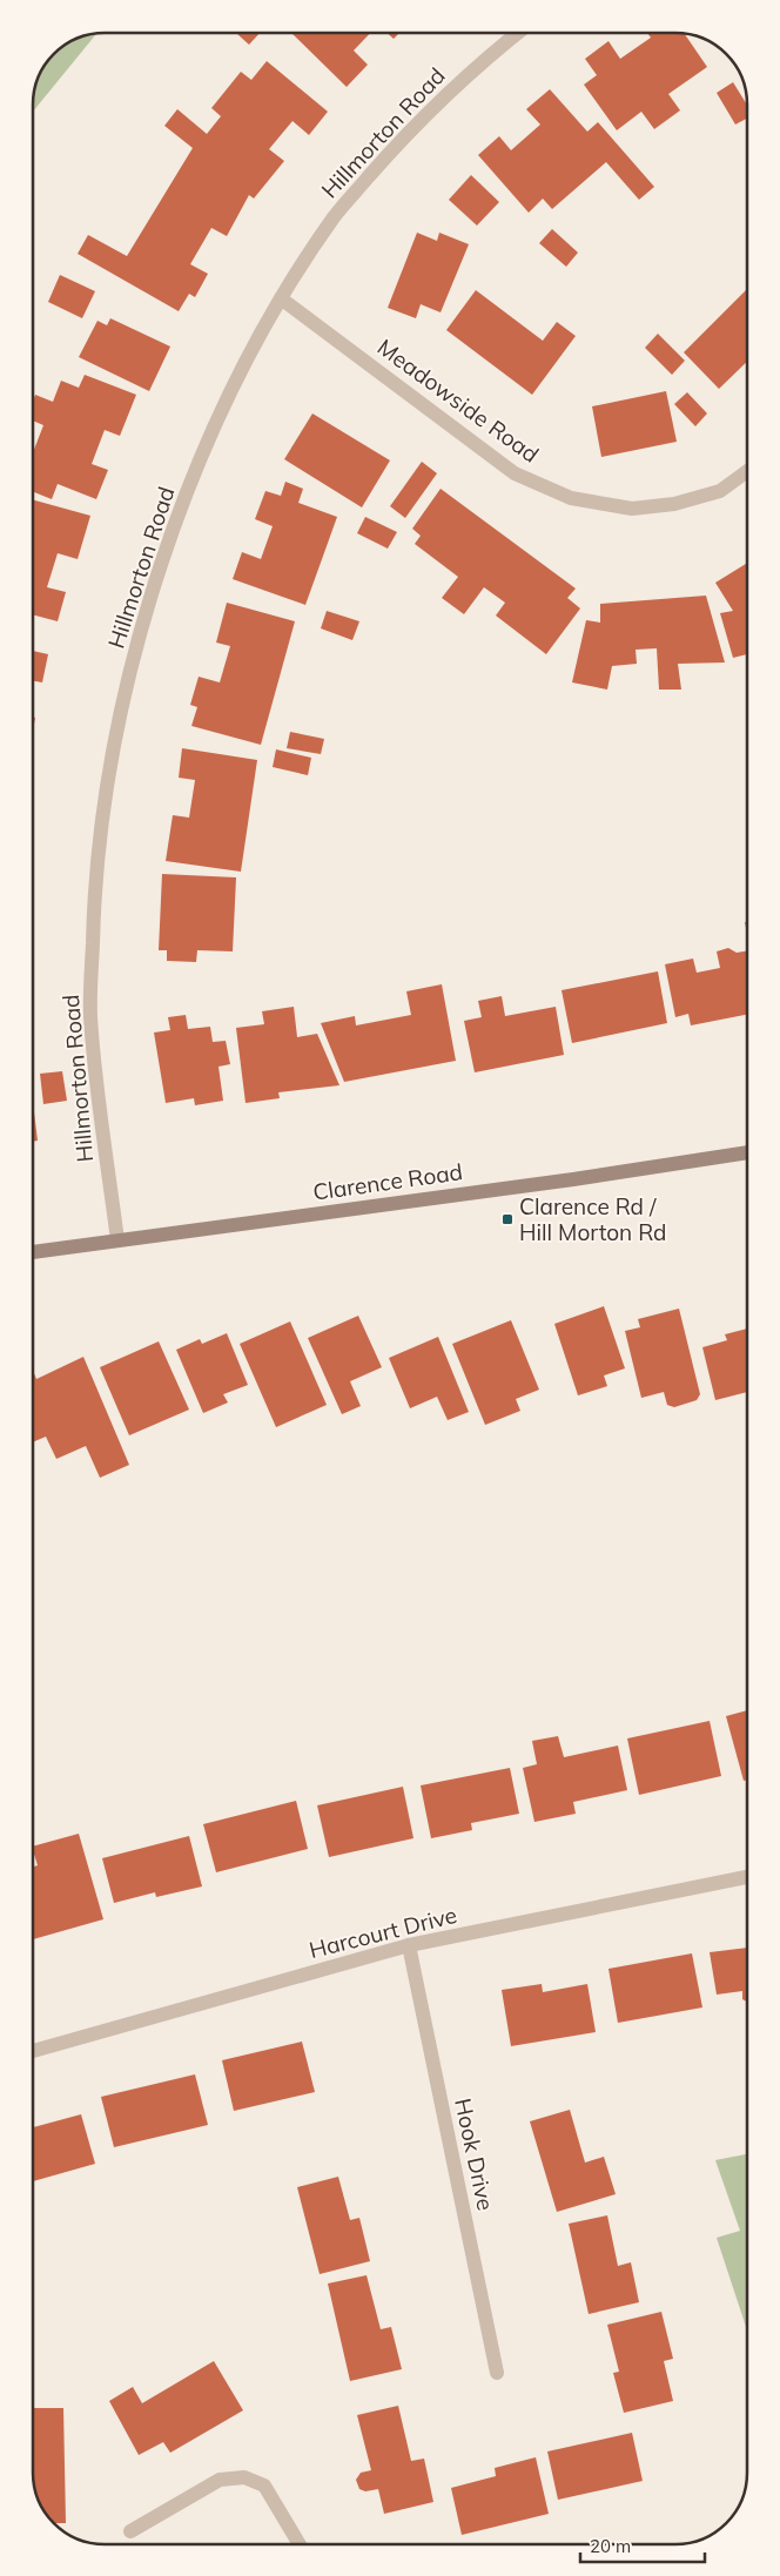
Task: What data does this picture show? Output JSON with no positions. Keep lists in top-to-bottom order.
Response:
{
  "streets": {
    "street": [
      "Hillmorton Road",
      "Meadowside Road",
      "Clarence Road",
      "Harcourt Drive",
      "Hook Drive"
    ]
  },
  "crossings": [
    ["Hillmorton Road", "Meadowside Road"],
    ["Hillmorton Road", "Clarence Road"],
    ["Harcourt Drive", "Hook Drive"]
  ],
  "places": {
    "transit": ["Clarence Rd / Hill Morton Rd"]
  },
  "scale_bar": "20 m"
}
